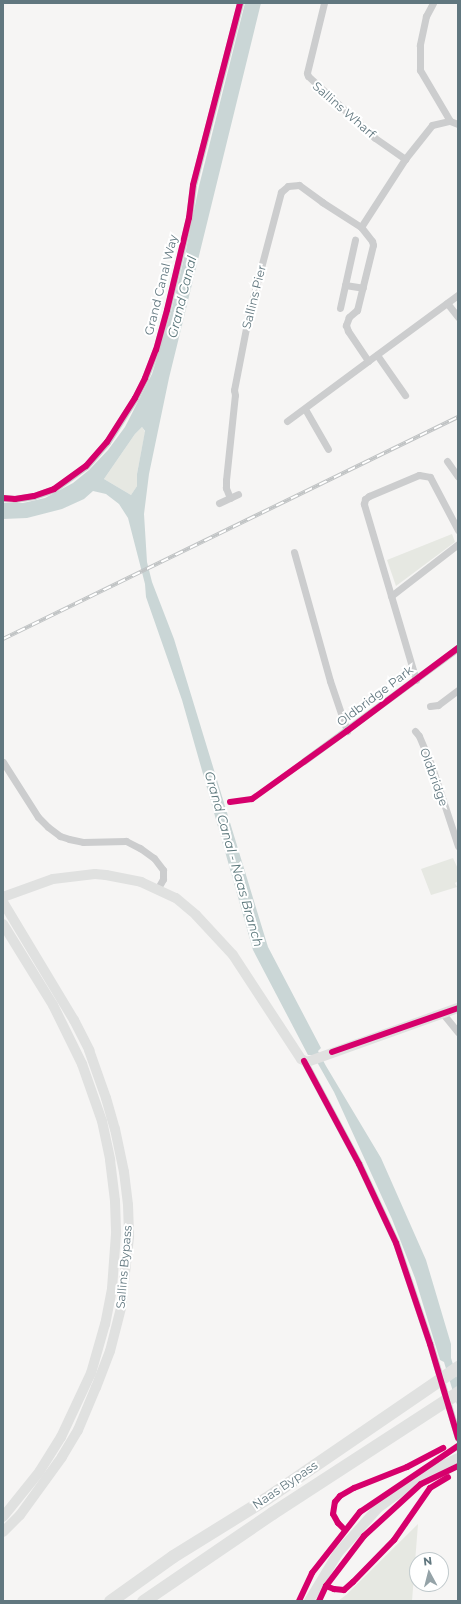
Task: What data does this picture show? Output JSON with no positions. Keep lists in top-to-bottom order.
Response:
{
  "streets": {
    "highway": ["Naas Bypass"],
    "main road": ["Sallins Bypass"],
    "street": [
      "Sallins Wharf",
      "Grand Canal Way",
      "Sallins Pier",
      "Oldbridge Park",
      "Oldbridge"
    ]
  },
  "water": ["Grand Canal", "Grand Canal - Naas Branch"],
  "north": "top"
}
